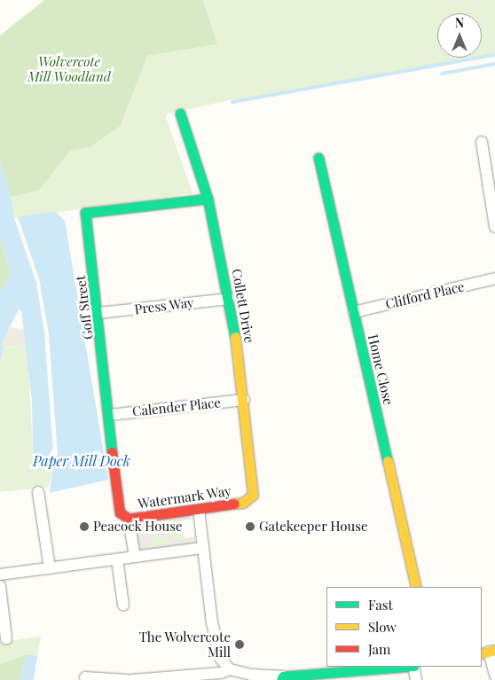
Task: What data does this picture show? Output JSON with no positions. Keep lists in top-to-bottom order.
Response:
{
  "streets": {
    "street": [
      "Clifford Place",
      "Press Way",
      "Collett Drive",
      "Goff Street",
      "Home Close",
      "Calender Place",
      "Watermark Way"
    ]
  },
  "crossings": [
    ["Clifford Place", "Home Close"],
    ["Press Way", "Collett Drive"],
    ["Press Way", "Goff Street"],
    ["Collett Drive", "Goff Street"],
    ["Collett Drive", "Calender Place"],
    ["Collett Drive", "Watermark Way"],
    ["Goff Street", "Calender Place"],
    ["Goff Street", "Watermark Way"]
  ],
  "water": ["Paper Mill Dock"],
  "parks": ["Wolvercote Mill Woodland"],
  "places": ["Peacock House", "Gatekeeper House", "The Wolvercote Mill"],
  "legend": ["Fast", "Slow", "Jam"],
  "north": "top"
}
